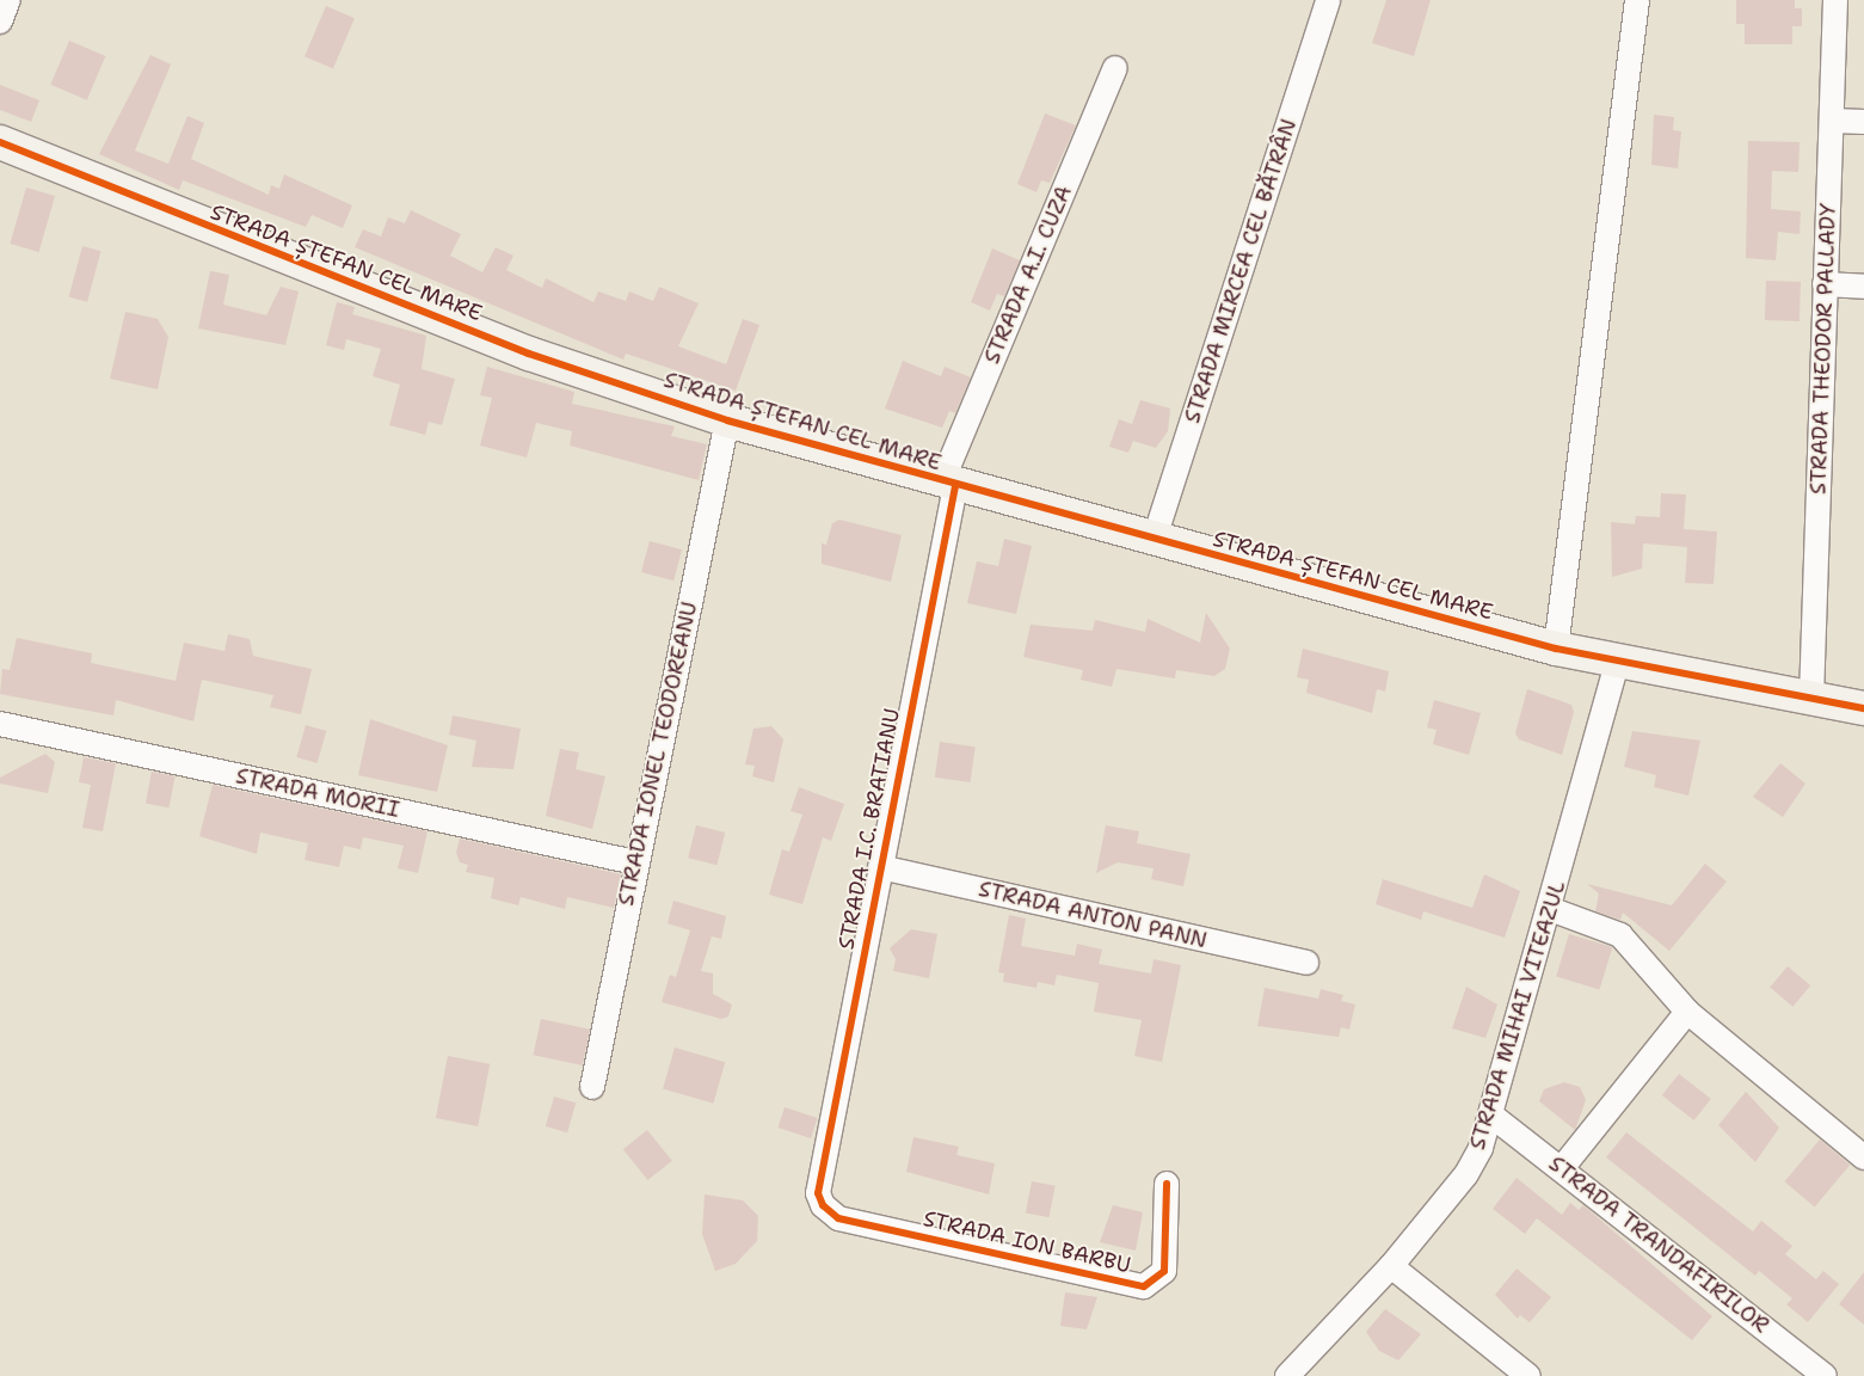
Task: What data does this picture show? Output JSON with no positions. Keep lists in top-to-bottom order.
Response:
{
  "streets": {
    "street": [
      "STRADA ȘTEFAN CEL MARE",
      "STRADA MIRCEA CEL BĂTRÂN",
      "STRADA A.I. CUZA",
      "STRADA THEODOR PALLADY",
      "STRADA IONEL TEODOREANU",
      "STRADA MORII",
      "STRADA I.C. BRATIANU",
      "STRADA ANTON PANN",
      "STRADA MIHAI VITEAZUL",
      "STRADA ION BARBU",
      "STRADA TRANDAFIRILOR"
    ]
  },
  "crossings": [
    ["STRADA ȘTEFAN CEL MARE", "STRADA MIRCEA CEL BĂTRÂN"],
    ["STRADA ȘTEFAN CEL MARE", "STRADA A.I. CUZA"],
    ["STRADA ȘTEFAN CEL MARE", "STRADA THEODOR PALLADY"],
    ["STRADA ȘTEFAN CEL MARE", "STRADA IONEL TEODOREANU"],
    ["STRADA ȘTEFAN CEL MARE", "STRADA I.C. BRATIANU"],
    ["STRADA ȘTEFAN CEL MARE", "STRADA MIHAI VITEAZUL"],
    ["STRADA A.I. CUZA", "STRADA I.C. BRATIANU"],
    ["STRADA IONEL TEODOREANU", "STRADA MORII"],
    ["STRADA I.C. BRATIANU", "STRADA ANTON PANN"],
    ["STRADA I.C. BRATIANU", "STRADA ION BARBU"],
    ["STRADA MIHAI VITEAZUL", "STRADA TRANDAFIRILOR"]
  ]
}
